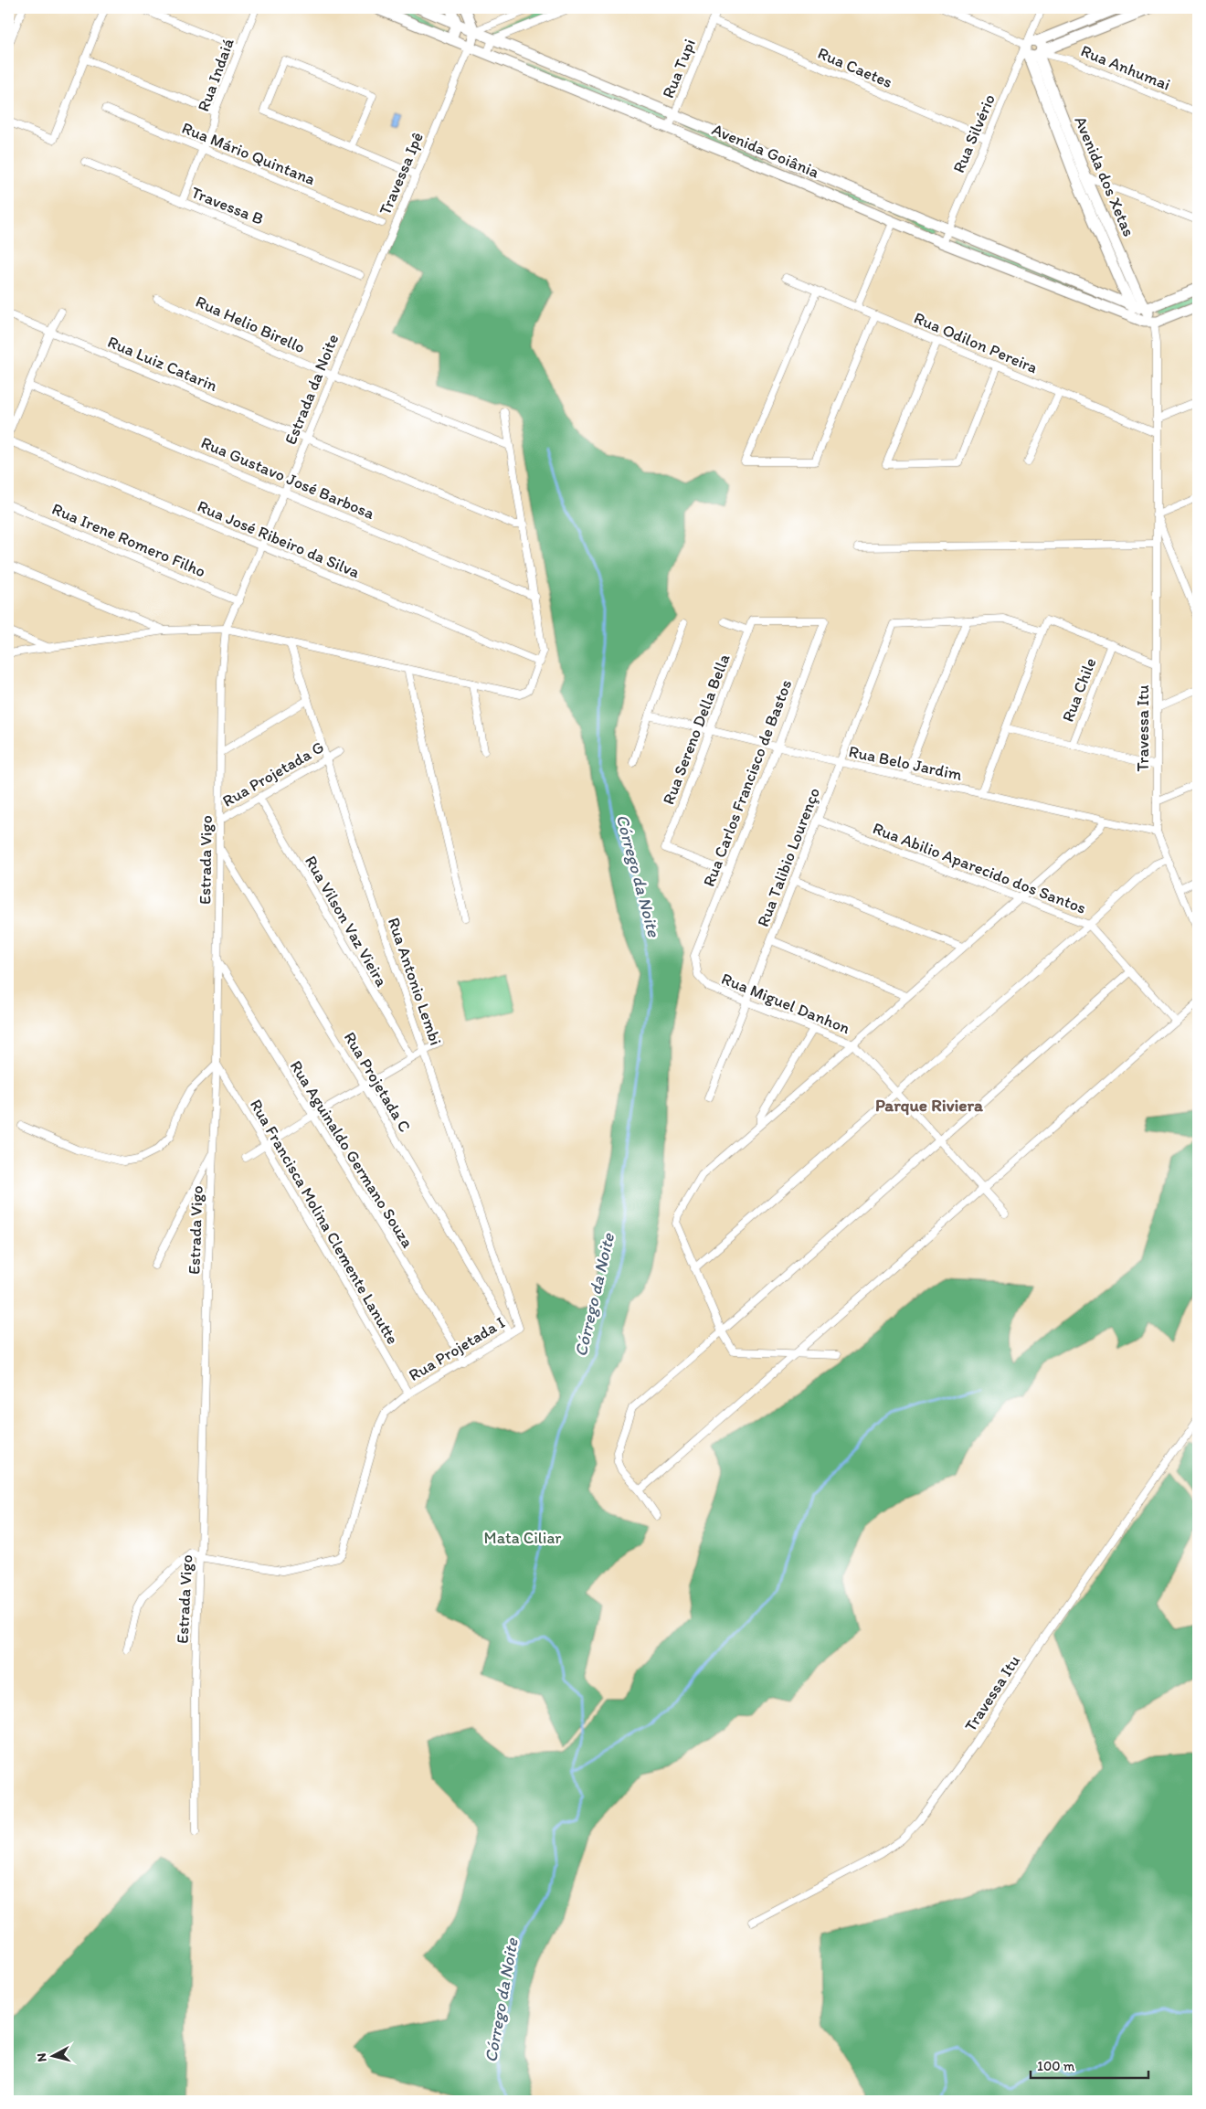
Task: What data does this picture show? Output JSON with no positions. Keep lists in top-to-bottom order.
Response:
{
  "streets": {
    "street": [
      "Rua Caetes",
      "Rua Anhumai",
      "Rua Tupi",
      "Rua Indaiá",
      "Rua Silvério",
      "Avenida Goiânia",
      "Rua Mário Quintana",
      "Travessa Ipê",
      "Avenida dos Xetas",
      "Travessa B",
      "Rua Helio Birello",
      "Rua Odilon Pereira",
      "Rua Luiz Catarin",
      "Estrada da Noite",
      "Rua Gustavo José Barbosa",
      "Rua José Ribeiro da Silva",
      "Rua Irene Romero Filho",
      "Rua Chile",
      "Travessa Itu",
      "Rua Sereno Della Bella",
      "Rua Belo Jardim",
      "Rua Projetada G",
      "Rua Carlos Francisco de Bastos",
      "Rua Talibio Lourenço",
      "Estrada Vigo",
      "Rua Abilio Aparecido dos Santos",
      "Rua Vilson Vaz Vieira",
      "Rua Antonio Lembi",
      "Rua Miguel Danhon",
      "Rua Projetada C",
      "Rua Aguinaldo Germano Souza",
      "Rua Francisca Molina Clemente Lanutte",
      "Rua Projetada I"
    ]
  },
  "crossings": [
    ["Rua Caetes", "Rua Tupi"],
    ["Rua Caetes", "Rua Silvério"],
    ["Rua Anhumai", "Rua Silvério"],
    ["Rua Anhumai", "Avenida dos Xetas"],
    ["Rua Tupi", "Avenida Goiânia"],
    ["Rua Indaiá", "Rua Mário Quintana"],
    ["Rua Indaiá", "Travessa B"],
    ["Rua Silvério", "Avenida Goiânia"],
    ["Rua Silvério", "Avenida dos Xetas"],
    ["Avenida Goiânia", "Travessa Ipê"],
    ["Avenida Goiânia", "Avenida dos Xetas"],
    ["Avenida Goiânia", "Travessa Itu"],
    ["Travessa Ipê", "Estrada da Noite"],
    ["Avenida dos Xetas", "Travessa Itu"],
    ["Rua Helio Birello", "Estrada da Noite"],
    ["Rua Odilon Pereira", "Travessa Itu"],
    ["Rua Luiz Catarin", "Estrada da Noite"],
    ["Estrada da Noite", "Rua Gustavo José Barbosa"],
    ["Estrada da Noite", "Rua José Ribeiro da Silva"],
    ["Estrada da Noite", "Rua Irene Romero Filho"],
    ["Estrada da Noite", "Estrada Vigo"],
    ["Travessa Itu", "Rua Belo Jardim"],
    ["Rua Sereno Della Bella", "Rua Belo Jardim"],
    ["Rua Sereno Della Bella", "Rua Carlos Francisco de Bastos"],
    ["Rua Belo Jardim", "Rua Carlos Francisco de Bastos"],
    ["Rua Belo Jardim", "Rua Talibio Lourenço"],
    ["Rua Projetada G", "Estrada Vigo"],
    ["Rua Projetada G", "Rua Vilson Vaz Vieira"],
    ["Rua Projetada G", "Rua Antonio Lembi"],
    ["Rua Carlos Francisco de Bastos", "Rua Miguel Danhon"],
    ["Rua Talibio Lourenço", "Rua Abilio Aparecido dos Santos"],
    ["Rua Talibio Lourenço", "Rua Miguel Danhon"],
    ["Estrada Vigo", "Rua Projetada C"],
    ["Estrada Vigo", "Rua Aguinaldo Germano Souza"],
    ["Estrada Vigo", "Rua Francisca Molina Clemente Lanutte"],
    ["Estrada Vigo", "Rua Projetada I"],
    ["Rua Antonio Lembi", "Rua Projetada I"],
    ["Rua Projetada C", "Rua Projetada I"],
    ["Rua Aguinaldo Germano Souza", "Rua Projetada I"],
    ["Rua Francisca Molina Clemente Lanutte", "Rua Projetada I"]
  ],
  "districts": ["Parque Riviera"],
  "water": ["Córrego da Noite"],
  "parks": ["Mata Ciliar"],
  "scale_bar": "100 m",
  "north": "left"
}
